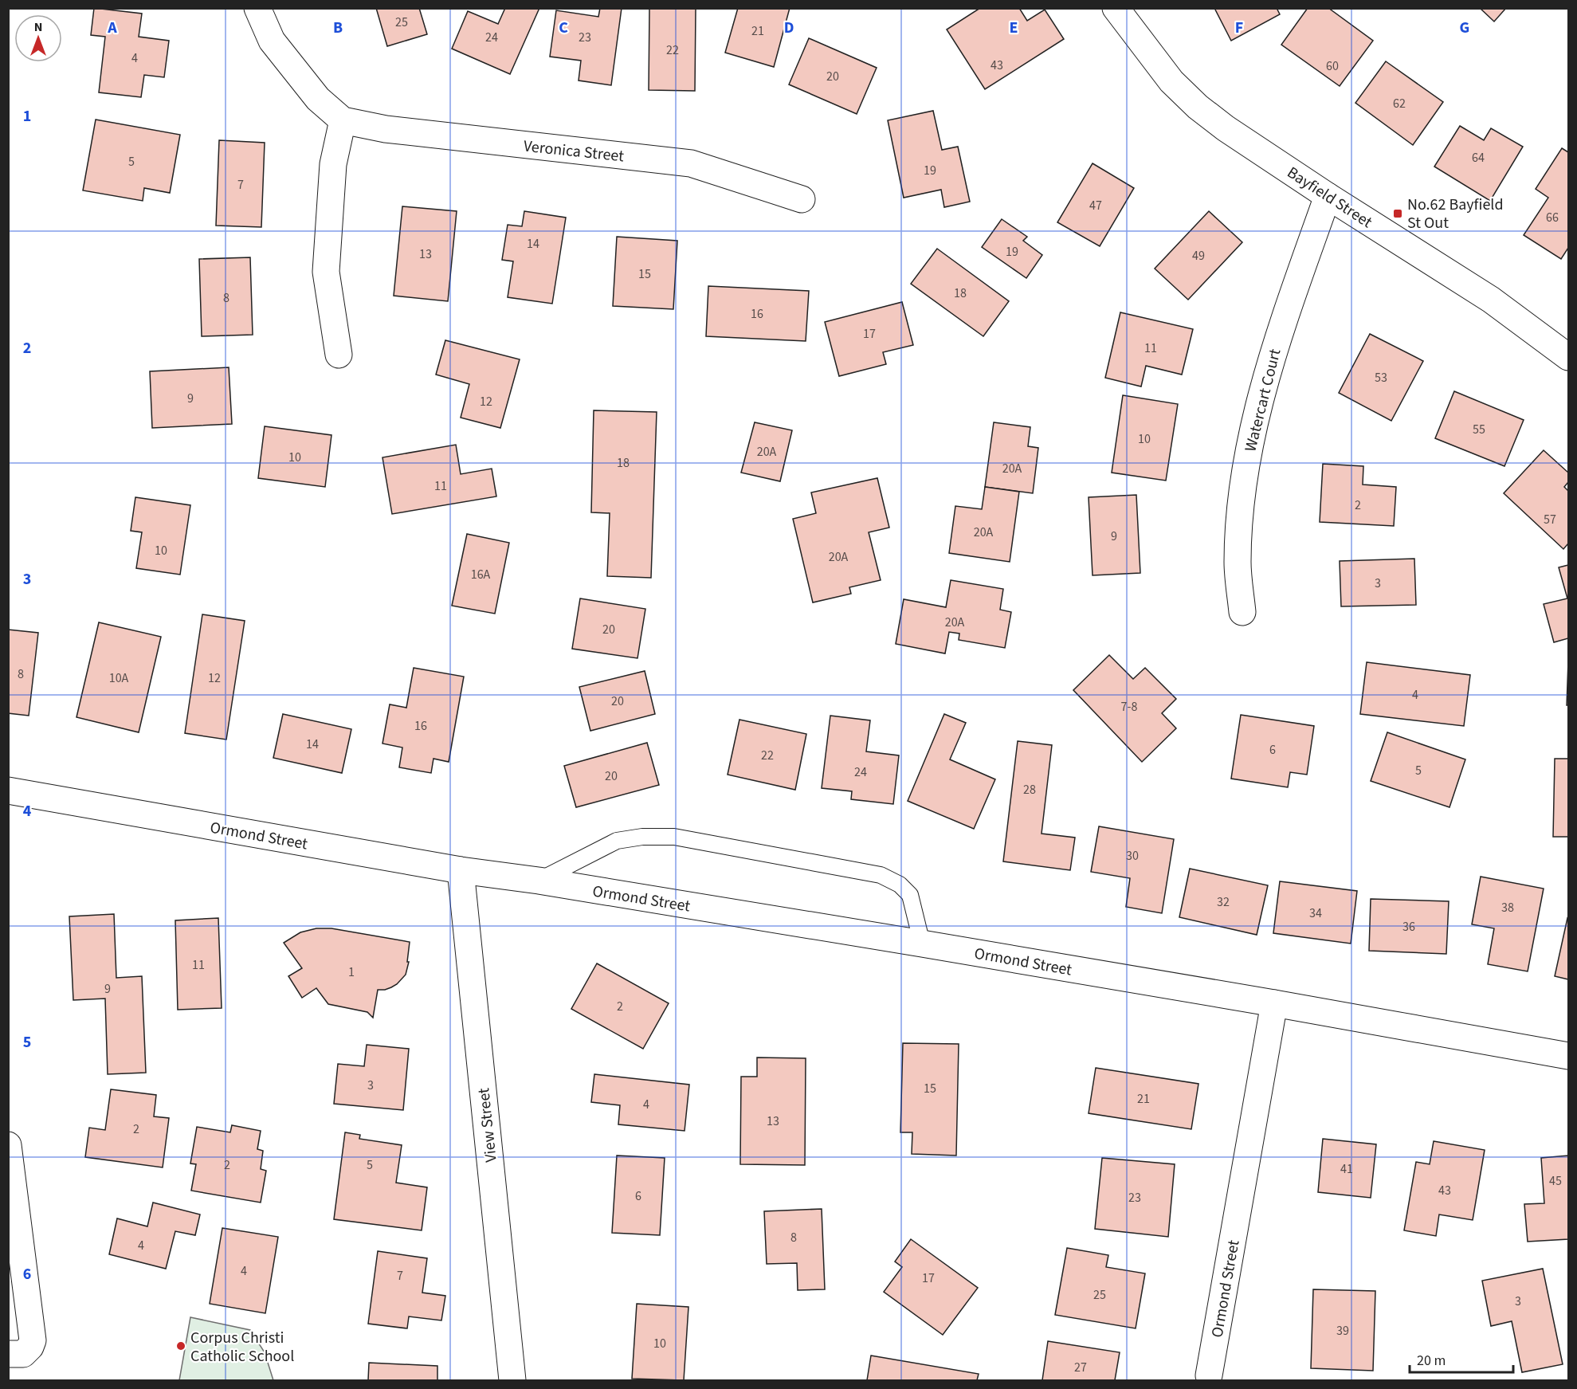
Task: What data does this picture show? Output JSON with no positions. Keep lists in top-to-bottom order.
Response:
{
  "streets": {
    "street": [
      "Veronica Street",
      "Bayfield Street",
      "Watercart Court",
      "Ormond Street",
      "View Street"
    ]
  },
  "crossings": [
    ["Bayfield Street", "Watercart Court"],
    ["Ormond Street", "View Street"]
  ],
  "places": {
    "transit": ["No.62 Bayfield St Out"],
    "other": ["Corpus Christi Catholic School"]
  },
  "house_numbers": [
    "25",
    "21",
    "24",
    "23",
    "22",
    "4",
    "43",
    "60",
    "20",
    "62",
    "64",
    "5",
    "19",
    "7",
    "47",
    "66",
    "14",
    "19",
    "13",
    "49",
    "15",
    "18",
    "8",
    "16",
    "17",
    "11",
    "53",
    "9",
    "12",
    "55",
    "10",
    "20A",
    "10",
    "18",
    "20A",
    "11",
    "2",
    "57",
    "20A",
    "9",
    "10",
    "20A",
    "16A",
    "3",
    "20A",
    "20",
    "8",
    "10A",
    "12",
    "4",
    "20",
    "7-8",
    "16",
    "14",
    "6",
    "22",
    "5",
    "24",
    "20",
    "28",
    "30",
    "32",
    "38",
    "34",
    "36",
    "11",
    "1",
    "9",
    "2",
    "3",
    "15",
    "21",
    "4",
    "13",
    "2",
    "2",
    "5",
    "41",
    "45",
    "43",
    "6",
    "23",
    "8",
    "4",
    "4",
    "7",
    "17",
    "25",
    "3",
    "39",
    "10",
    "27"
  ],
  "scale_bar": "20 m",
  "north": "top",
  "grid": {
    "columns": [
      "A",
      "B",
      "C",
      "D",
      "E",
      "F",
      "G"
    ],
    "rows": [
      "1",
      "2",
      "3",
      "4",
      "5",
      "6"
    ]
  }
}
